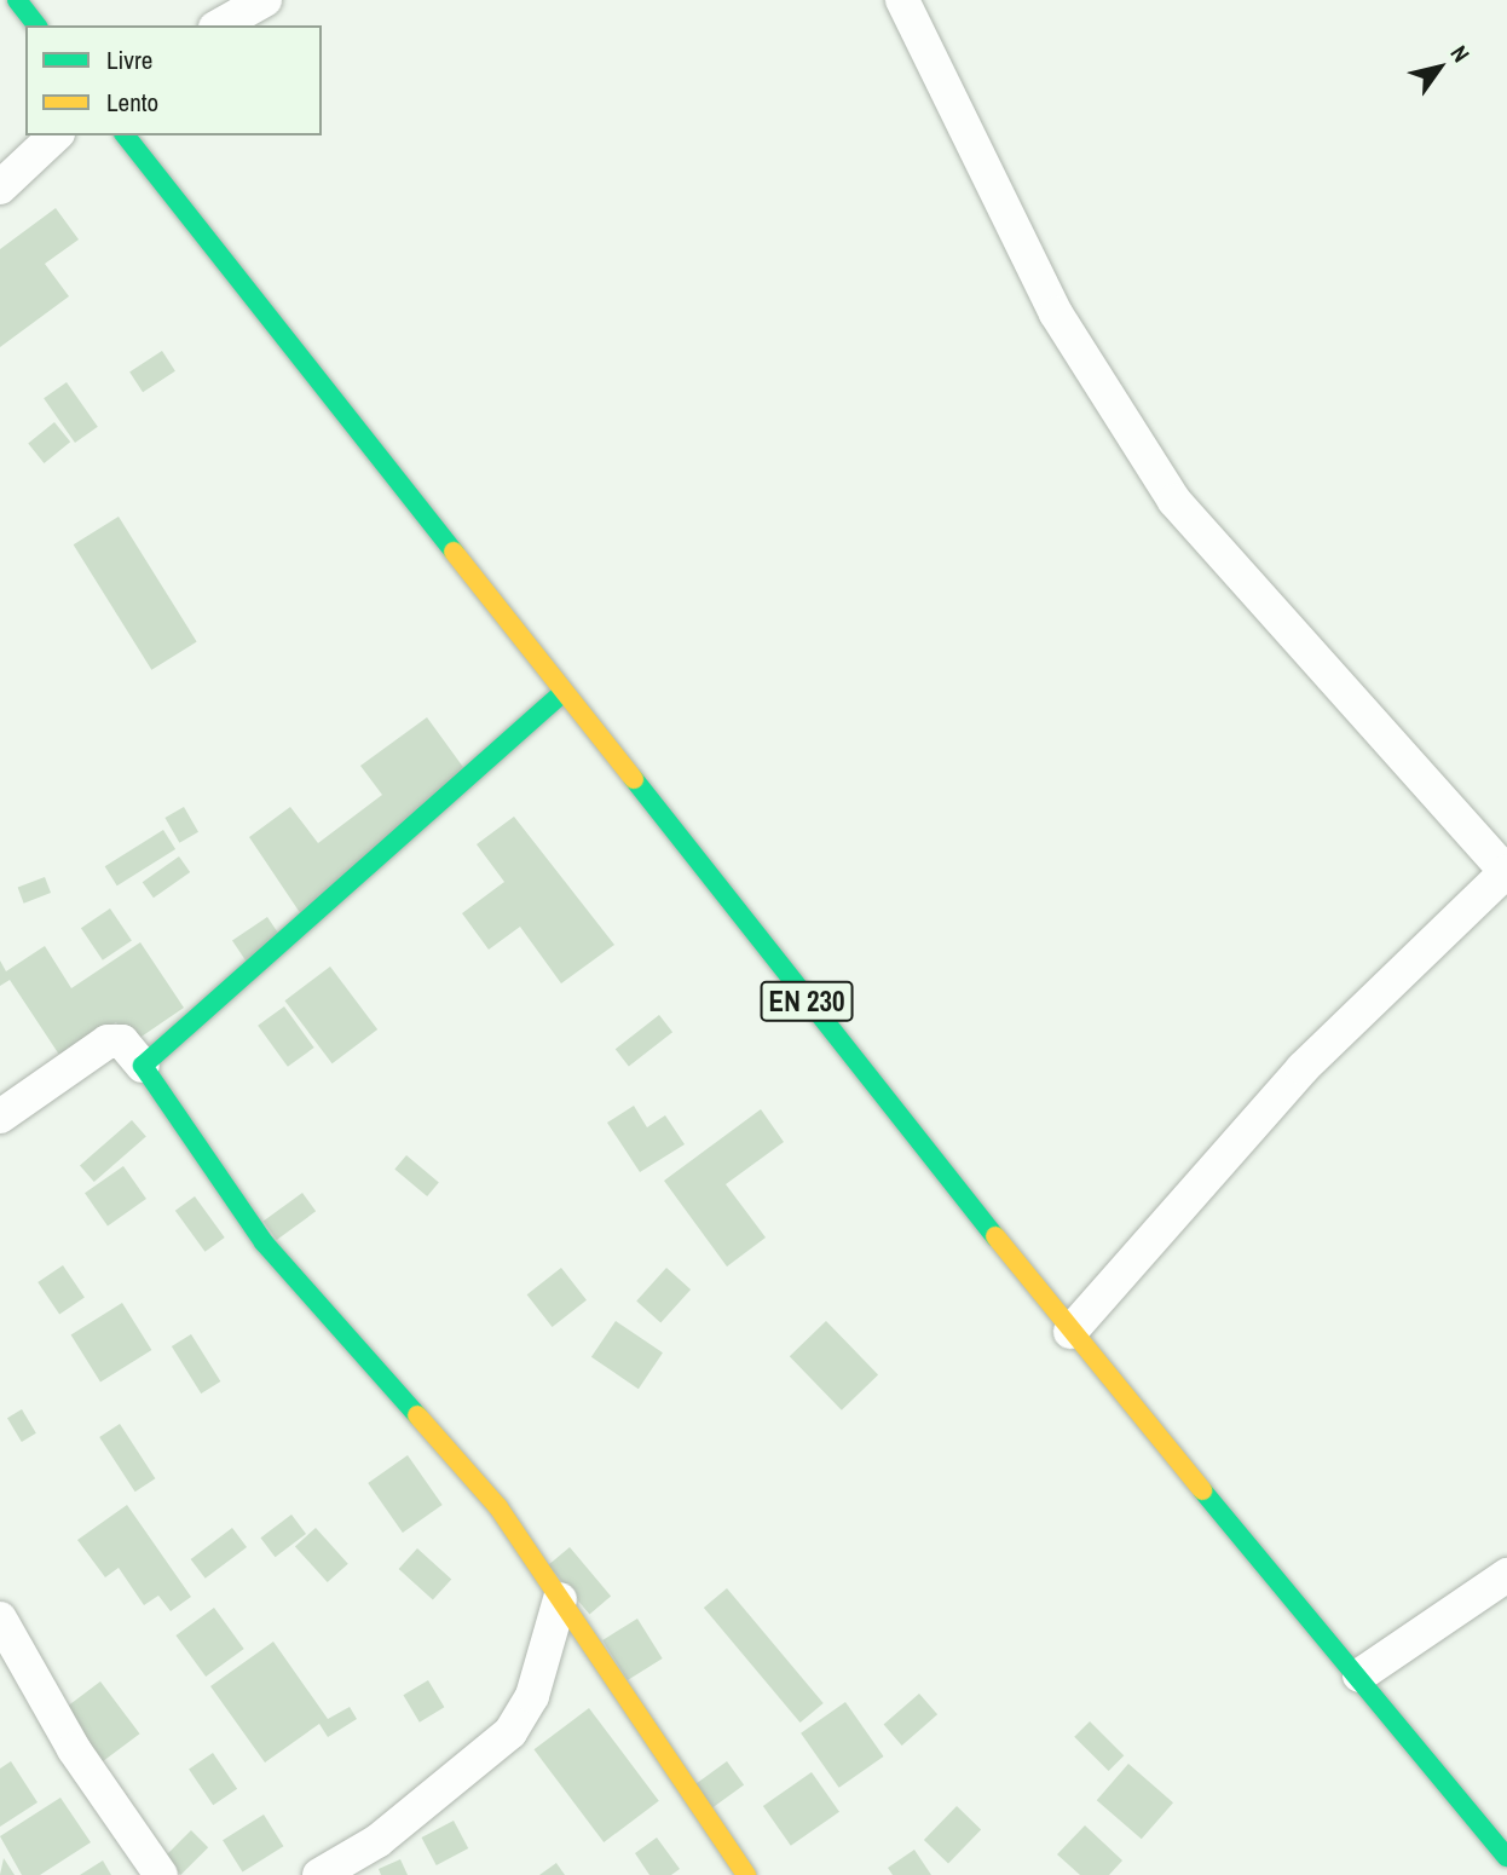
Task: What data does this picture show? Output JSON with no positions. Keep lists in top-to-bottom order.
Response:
{
  "streets": {
    "main road": ["EN 230"]
  },
  "legend": ["Livre", "Lento"],
  "north": "top right"
}
